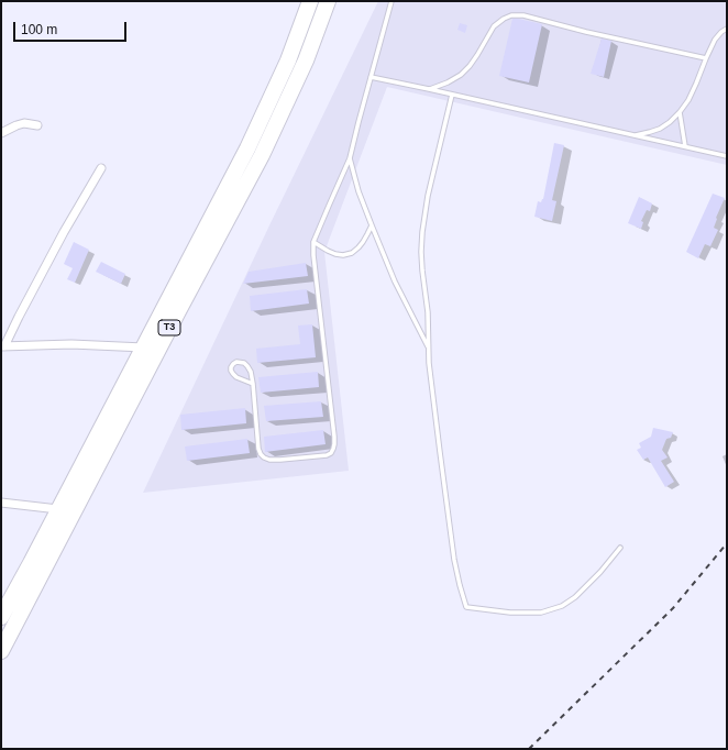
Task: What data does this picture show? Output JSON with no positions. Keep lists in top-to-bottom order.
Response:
{
  "streets": {
    "highway": ["T3"]
  },
  "scale_bar": "100 m"
}
